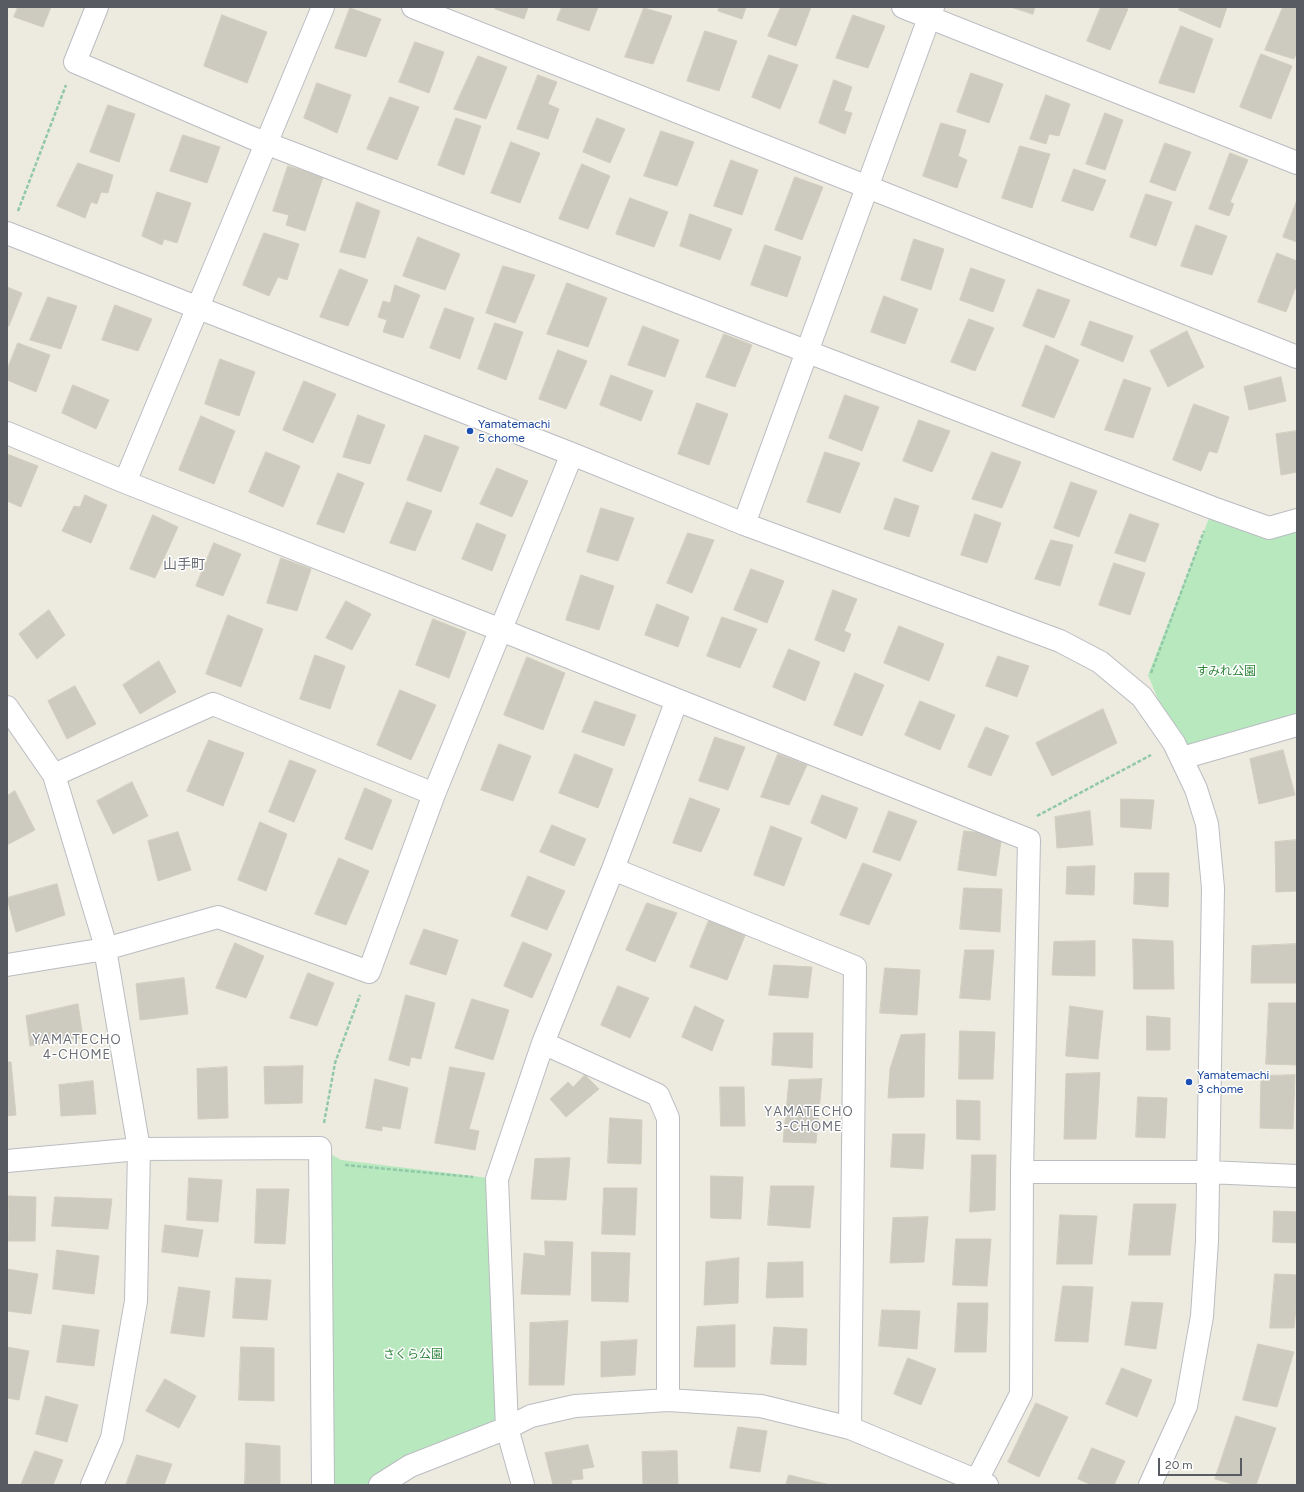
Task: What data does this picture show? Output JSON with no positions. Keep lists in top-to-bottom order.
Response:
{
  "districts": ["山手町", "YAMATECHO 4-CHOME", "YAMATECHO 3-CHOME"],
  "parks": ["すみれ公園", "さくら公園"],
  "places": ["Yamatemachi 5 chome", "Yamatemachi 3 chome"],
  "scale_bar": "20 m"
}
